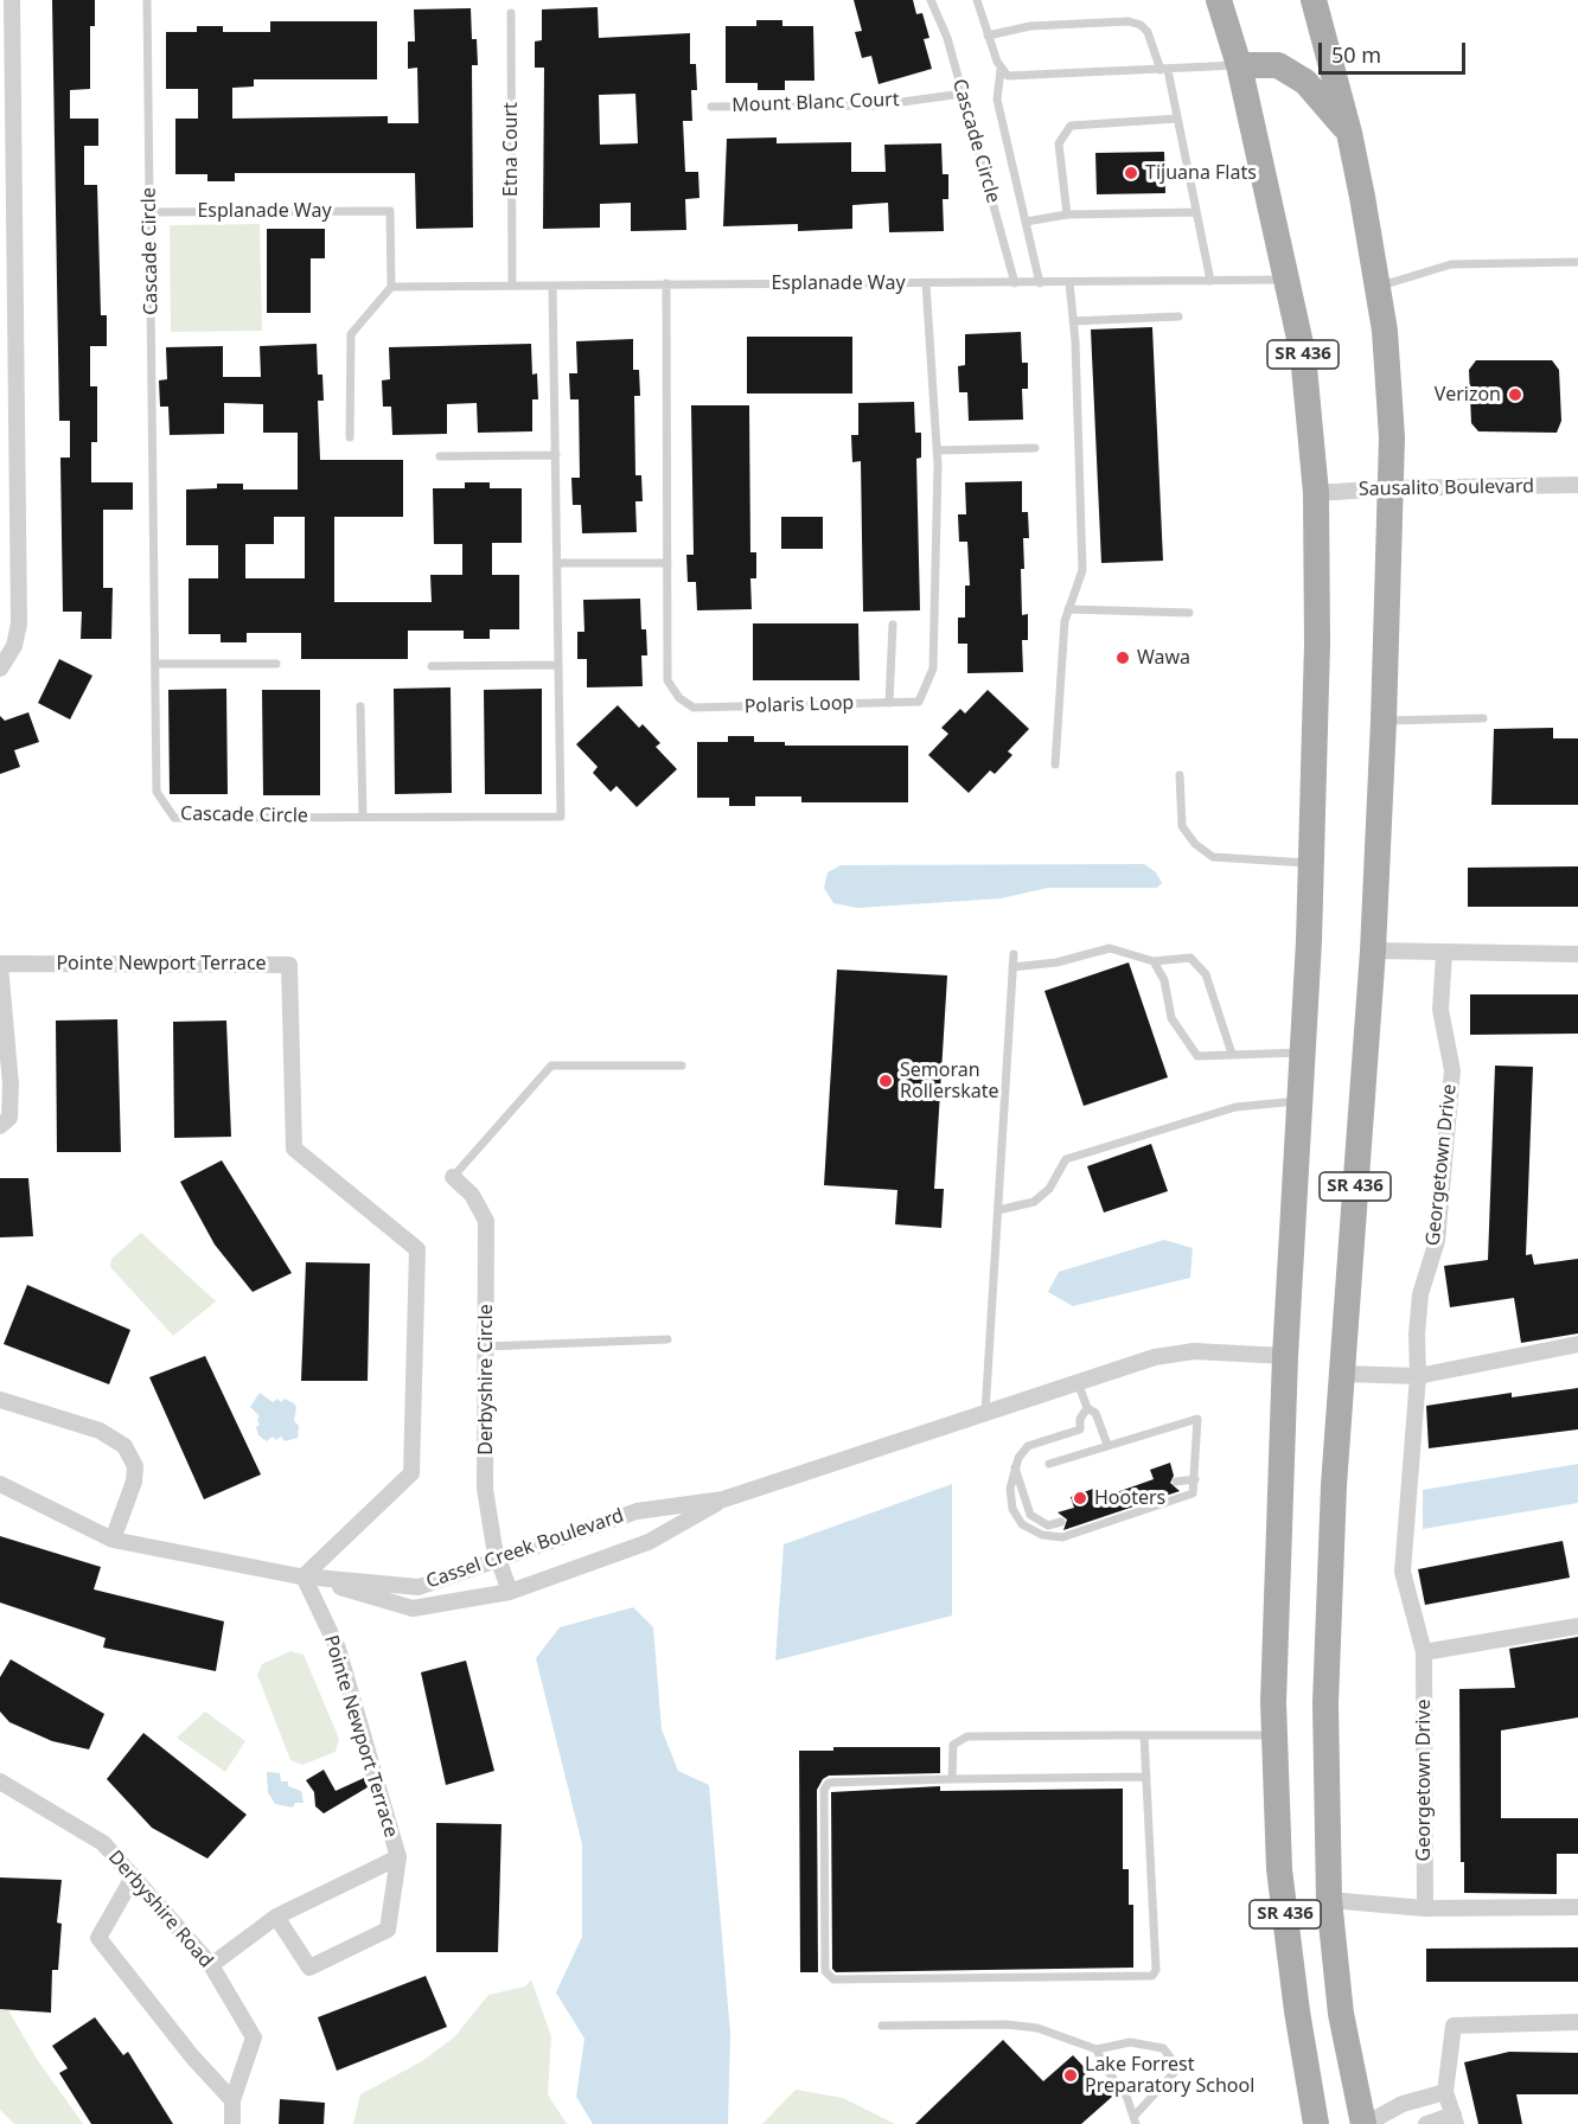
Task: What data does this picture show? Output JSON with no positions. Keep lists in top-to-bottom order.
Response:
{
  "streets": {
    "main road": ["SR 436"],
    "street": [
      "Sausalito Boulevard",
      "Pointe Newport Terrace",
      "Georgetown Drive",
      "Derbyshire Circle",
      "Cassel Creek Boulevard",
      "Derbyshire Road"
    ],
    "lane": [
      "Mount Blanc Court",
      "Cascade Circle",
      "Etna Court",
      "Esplanade Way",
      "Polaris Loop"
    ]
  },
  "crossings": [
    ["Mount Blanc Court", "Cascade Circle"],
    ["Cascade Circle", "Esplanade Way"],
    ["Etna Court", "Esplanade Way"],
    ["Esplanade Way", "SR 436"],
    ["Esplanade Way", "Polaris Loop"],
    ["SR 436", "Sausalito Boulevard"],
    ["SR 436", "Cassel Creek Boulevard"],
    ["Pointe Newport Terrace", "Cassel Creek Boulevard"],
    ["Pointe Newport Terrace", "Derbyshire Road"],
    ["Derbyshire Circle", "Cassel Creek Boulevard"]
  ],
  "places": [
    "Tijuana Flats",
    "Verizon",
    "Wawa",
    "Semoran Rollerskate",
    "Hooters",
    "Lake Forrest Preparatory School"
  ],
  "scale_bar": "50 m"
}
